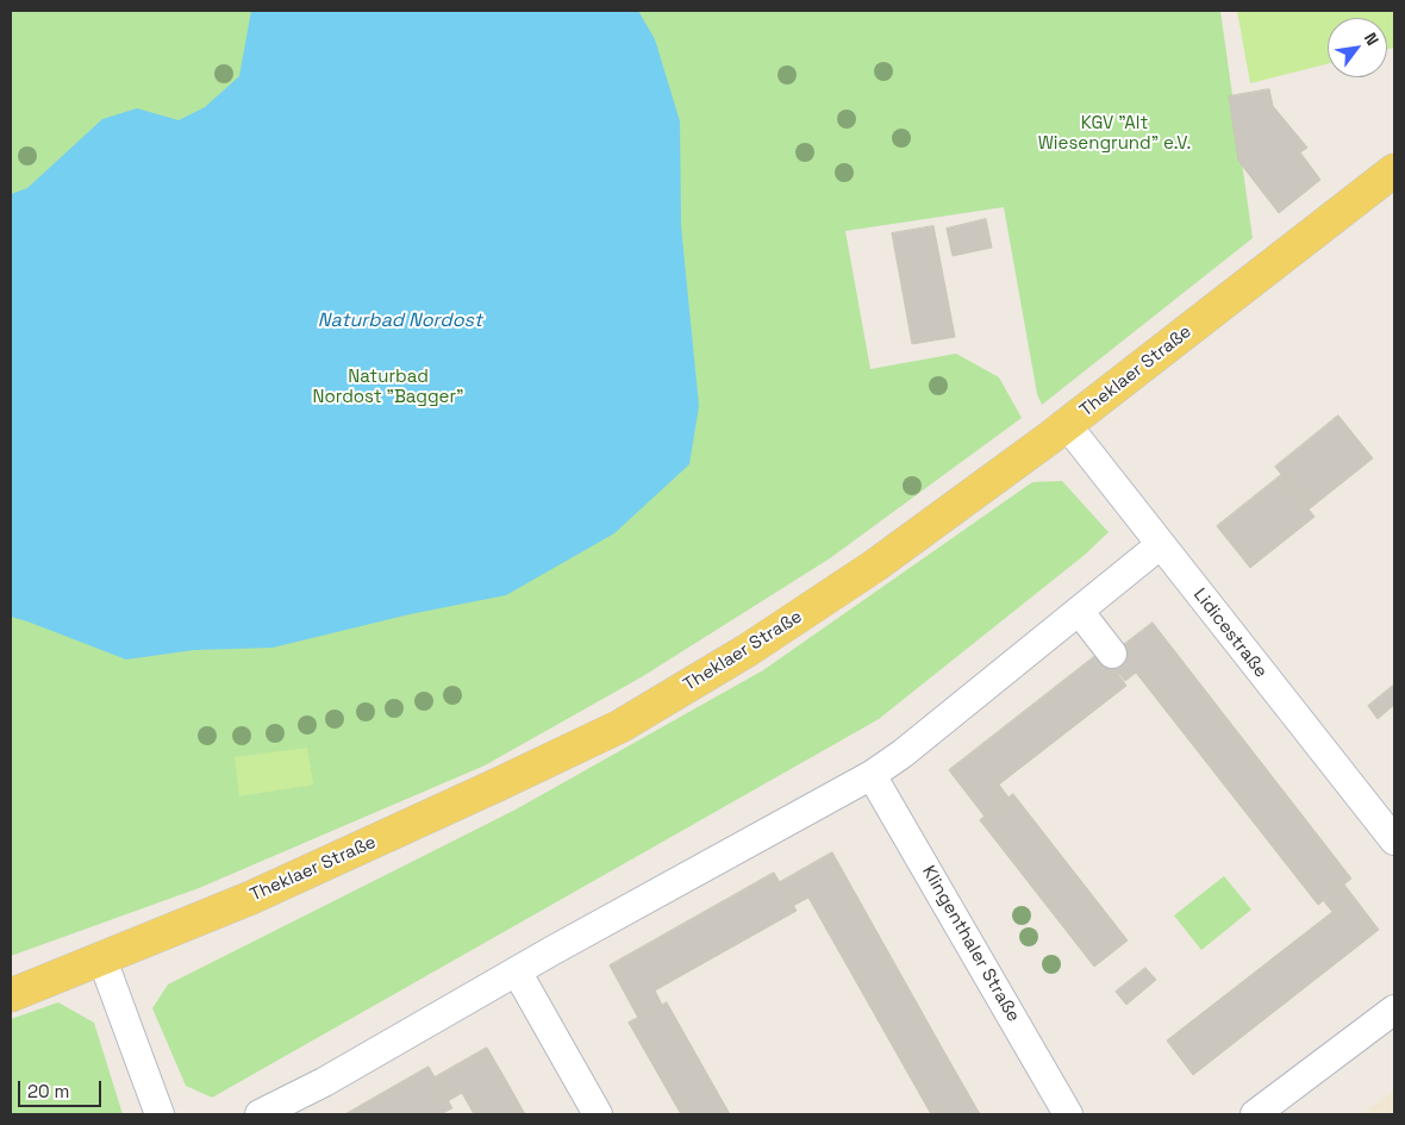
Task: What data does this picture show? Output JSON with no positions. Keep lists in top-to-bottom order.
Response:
{
  "streets": {
    "main road": ["Theklaer Straße"],
    "street": ["Lidicestraße", "Klingenthaler Straße"]
  },
  "crossings": [
    ["Theklaer Straße", "Lidicestraße"]
  ],
  "water": ["Naturbad Nordost"],
  "parks": ["KGV \"Alt Wiesengrund\" e.V.", "Naturbad Nordost \"Bagger\""],
  "scale_bar": "20 m",
  "north": "top right"
}
